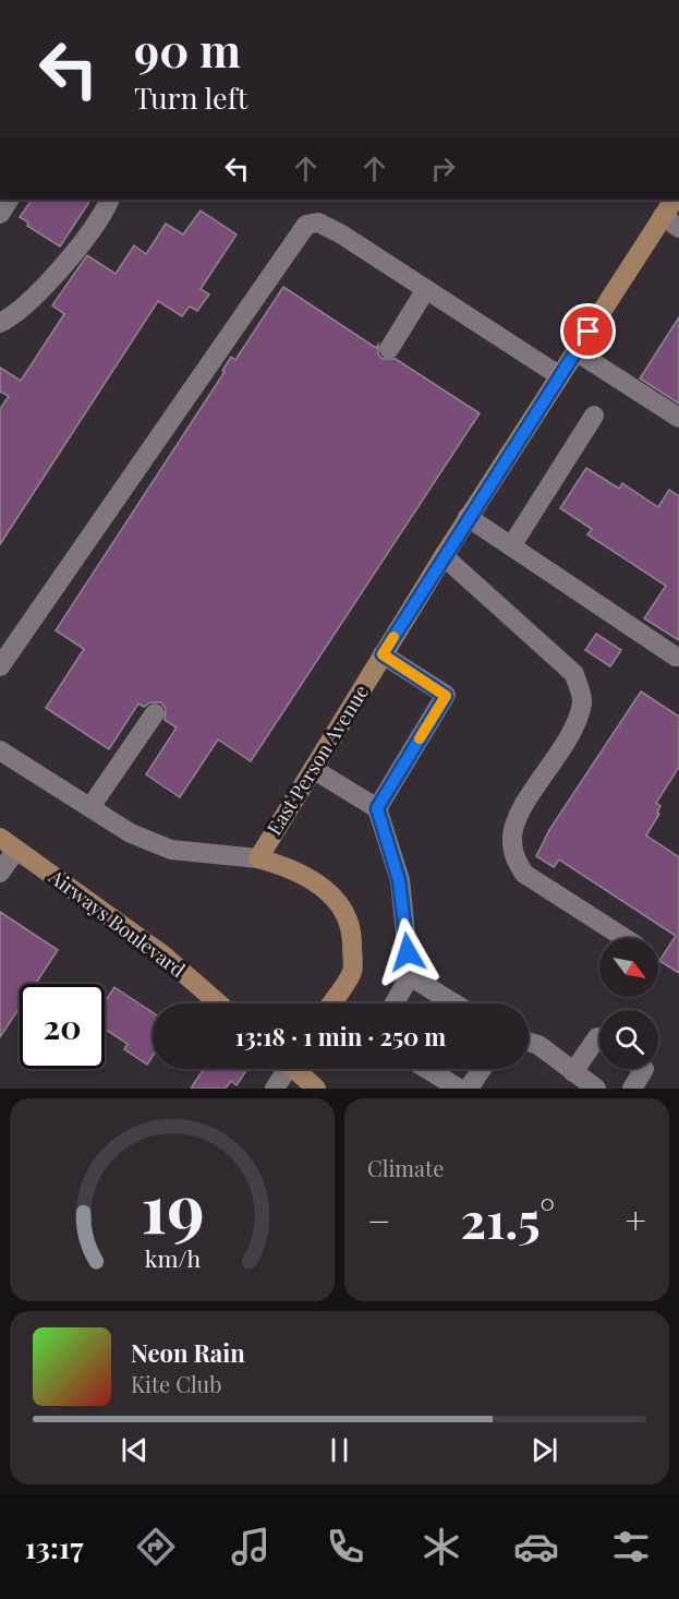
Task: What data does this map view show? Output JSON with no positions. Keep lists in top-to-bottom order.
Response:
{
  "streets": {
    "main road": ["East Person Avenue", "Airways Boulevard"]
  },
  "north": "bottom right",
  "page": {
    "turn": ["90 m", "Turn left"],
    "limit": "20",
    "trip": "13:18 · 1 min · 250 m",
    "tile": "Climate",
    "heat": ["−", "21.5°", "+"],
    "song": ["Neon Rain", "Kite Club"],
    "tabs": "13:17",
    "gauge": ["19", "km/h"]
  }
}
